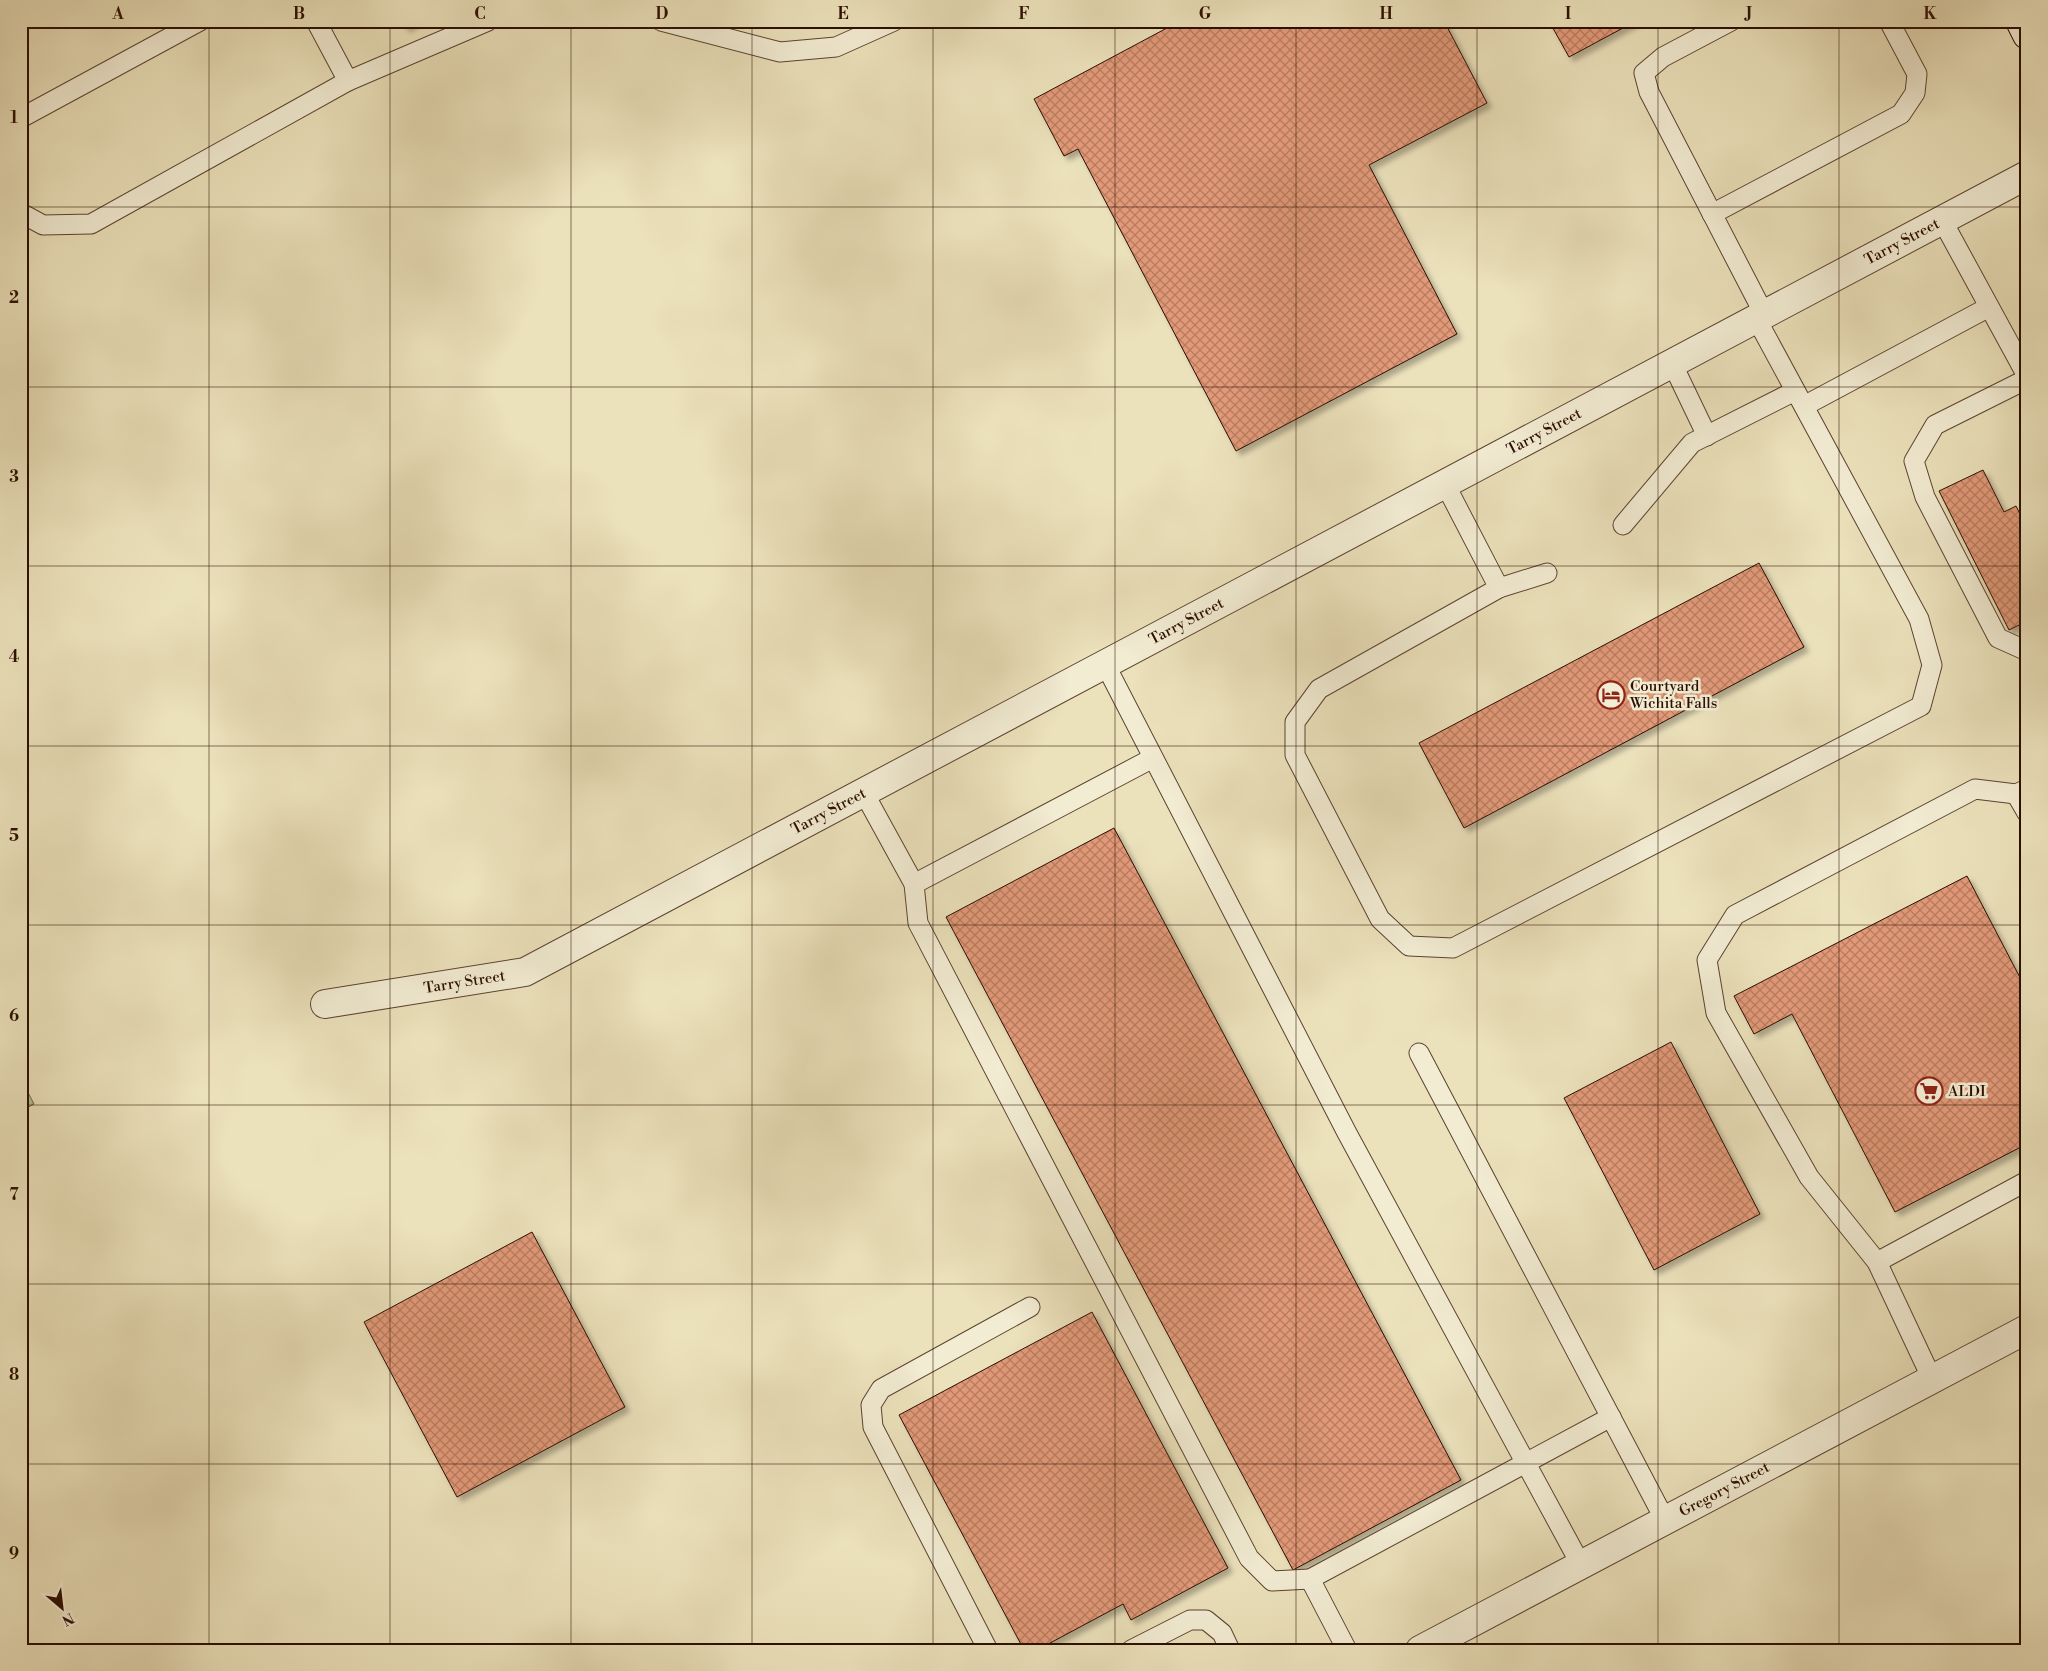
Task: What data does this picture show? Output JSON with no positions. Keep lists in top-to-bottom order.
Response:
{
  "streets": {
    "street": ["Tarry Street", "Gregory Street"]
  },
  "places": {
    "hotel": ["Courtyard Wichita Falls"],
    "supermarket": ["ALDI"]
  },
  "north": "bottom right",
  "grid": {
    "columns": [
      "A",
      "B",
      "C",
      "D",
      "E",
      "F",
      "G",
      "H",
      "I",
      "J",
      "K"
    ],
    "rows": [
      "1",
      "2",
      "3",
      "4",
      "5",
      "6",
      "7",
      "8",
      "9"
    ]
  }
}
